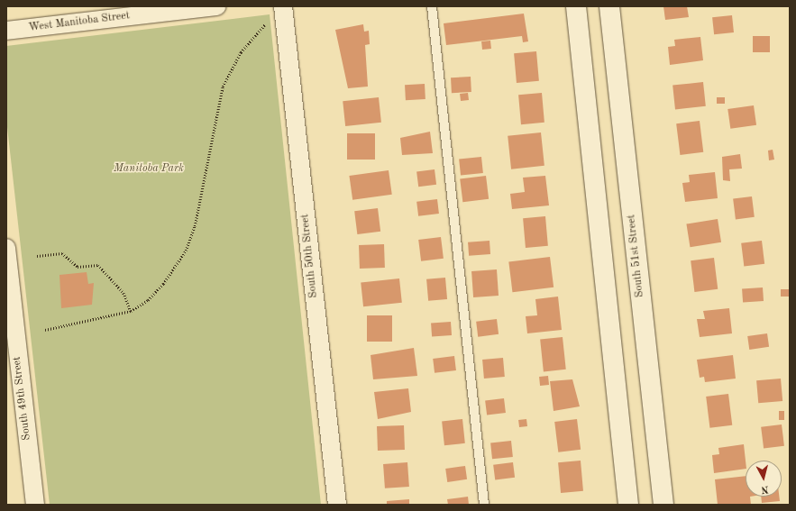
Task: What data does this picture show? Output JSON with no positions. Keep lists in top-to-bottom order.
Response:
{
  "streets": {
    "street": [
      "West Manitoba Street",
      "South 50th Street",
      "South 51st Street",
      "South 49th Street"
    ]
  },
  "parks": ["Manitoba Park"],
  "north": "bottom"
}
